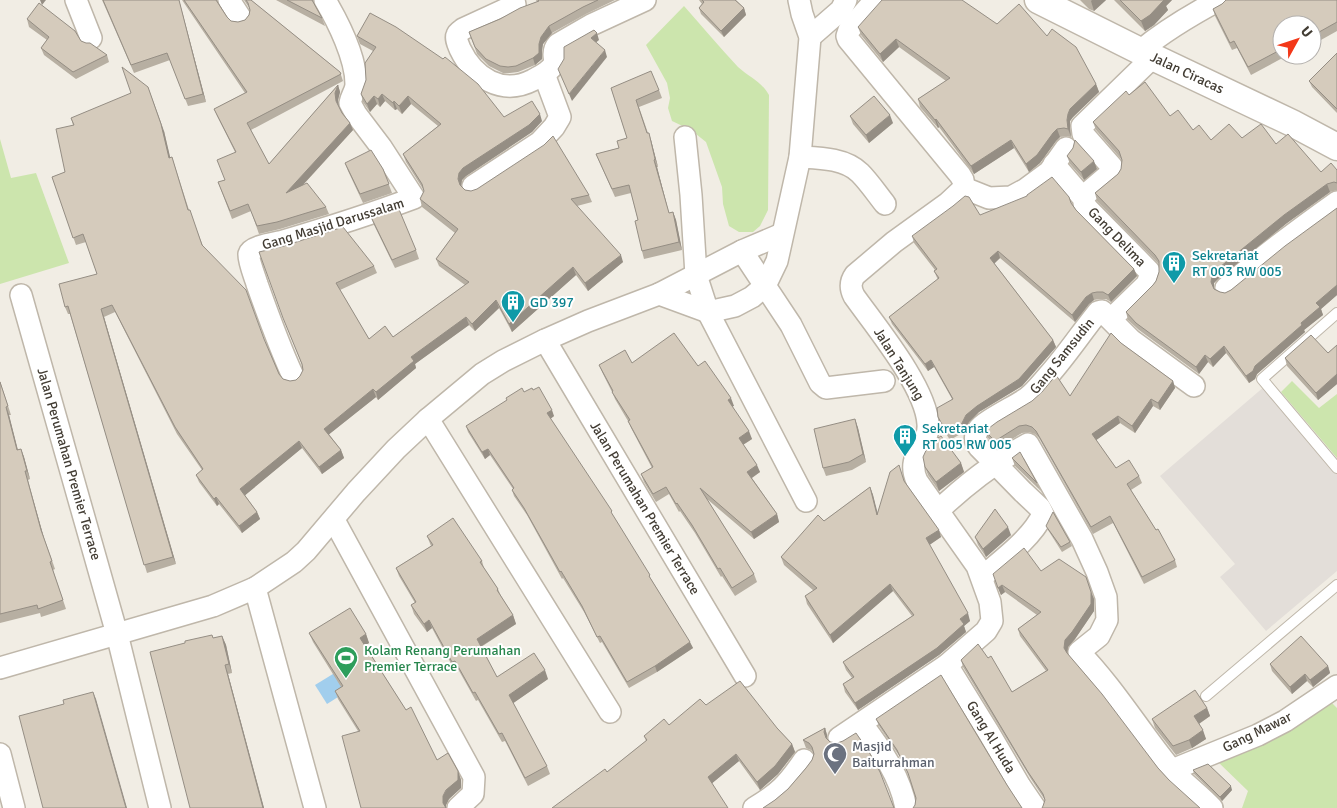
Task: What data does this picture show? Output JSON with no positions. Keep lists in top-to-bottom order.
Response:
{
  "streets": {
    "street": [
      "Jalan Ciracas",
      "Gang Masjid Darussalam",
      "Gang Delima",
      "Gang Samsudin",
      "Jalan Tanjung",
      "Jalan Perumahan Premier Terrace",
      "Gang Mawar",
      "Gang Al Huda"
    ]
  },
  "crossings": [
    ["Jalan Ciracas", "Gang Delima"],
    ["Gang Delima", "Gang Samsudin"],
    ["Gang Samsudin", "Jalan Tanjung"],
    ["Jalan Tanjung", "Gang Al Huda"]
  ],
  "places": {
    "building": ["Sekretariat RT 003 RW 005", "GD 397", "Sekretariat RT 005 RW 005"],
    "sports": ["Kolam Renang Perumahan Premier Terrace"],
    "mosque": ["Masjid Baiturrahman"]
  },
  "north": "top right"
}
